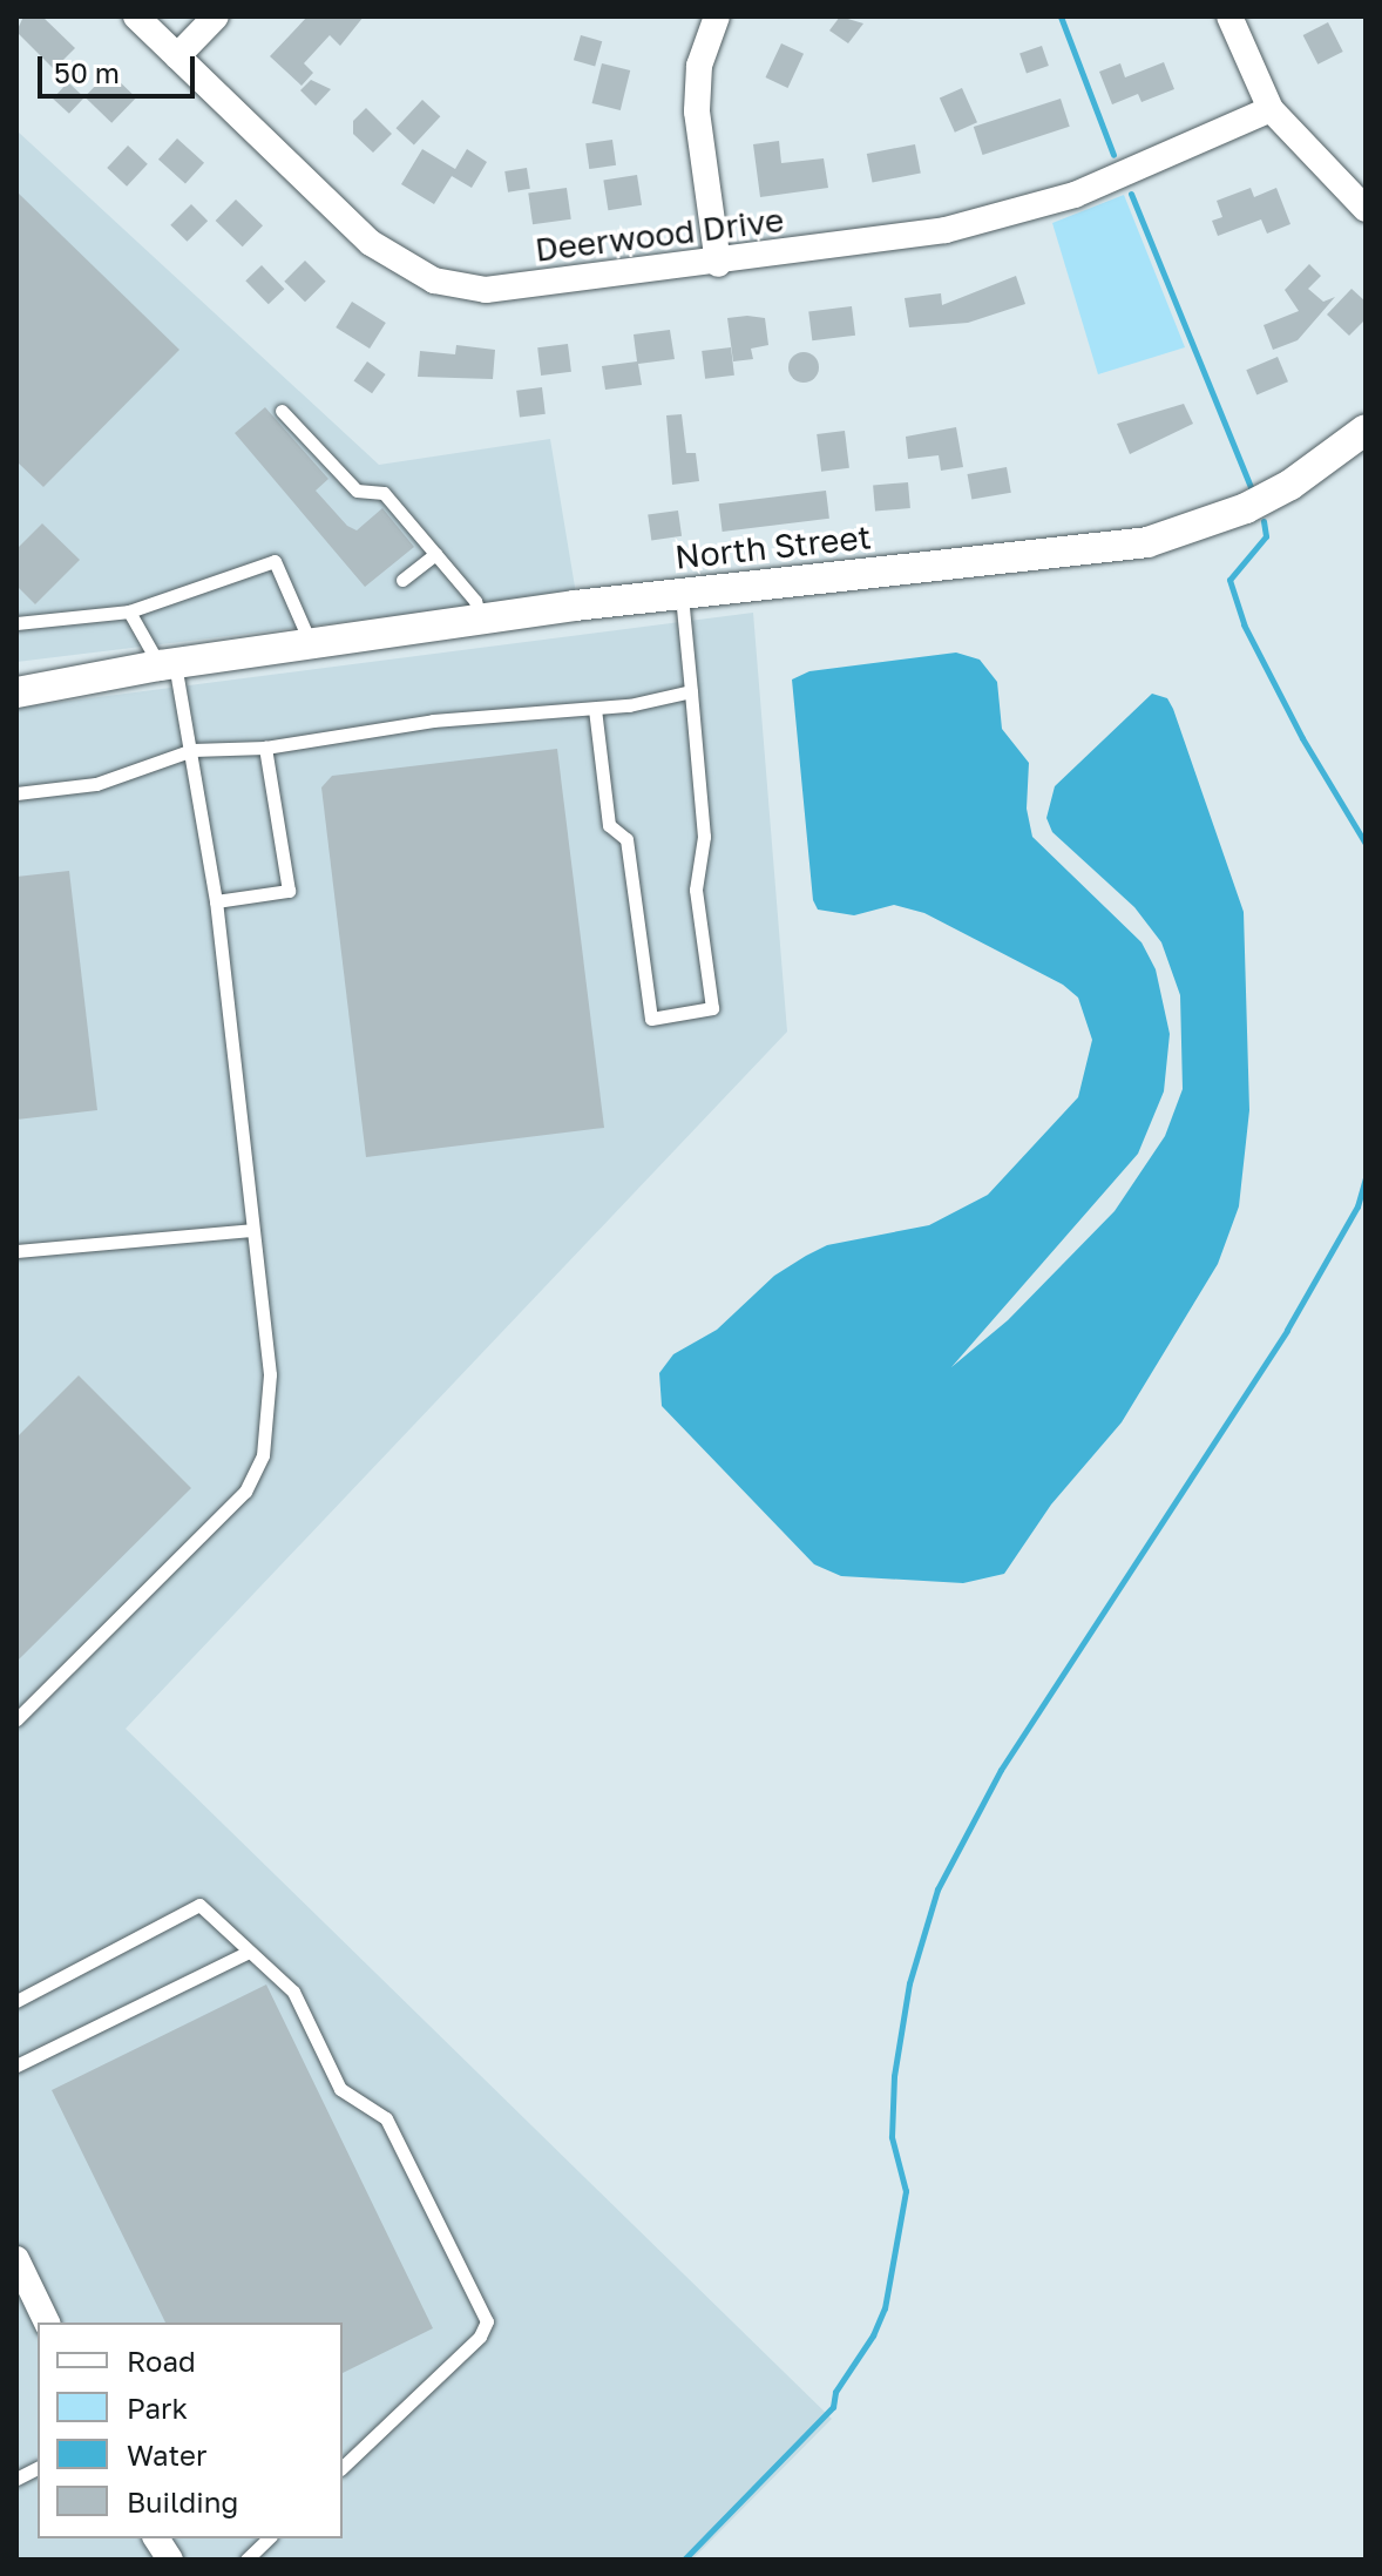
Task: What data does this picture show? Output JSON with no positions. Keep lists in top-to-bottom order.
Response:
{
  "streets": {
    "street": ["Deerwood Drive", "North Street"]
  },
  "legend": [
    "Road",
    "Park",
    "Water",
    "Building"
  ],
  "scale_bar": "50 m"
}
